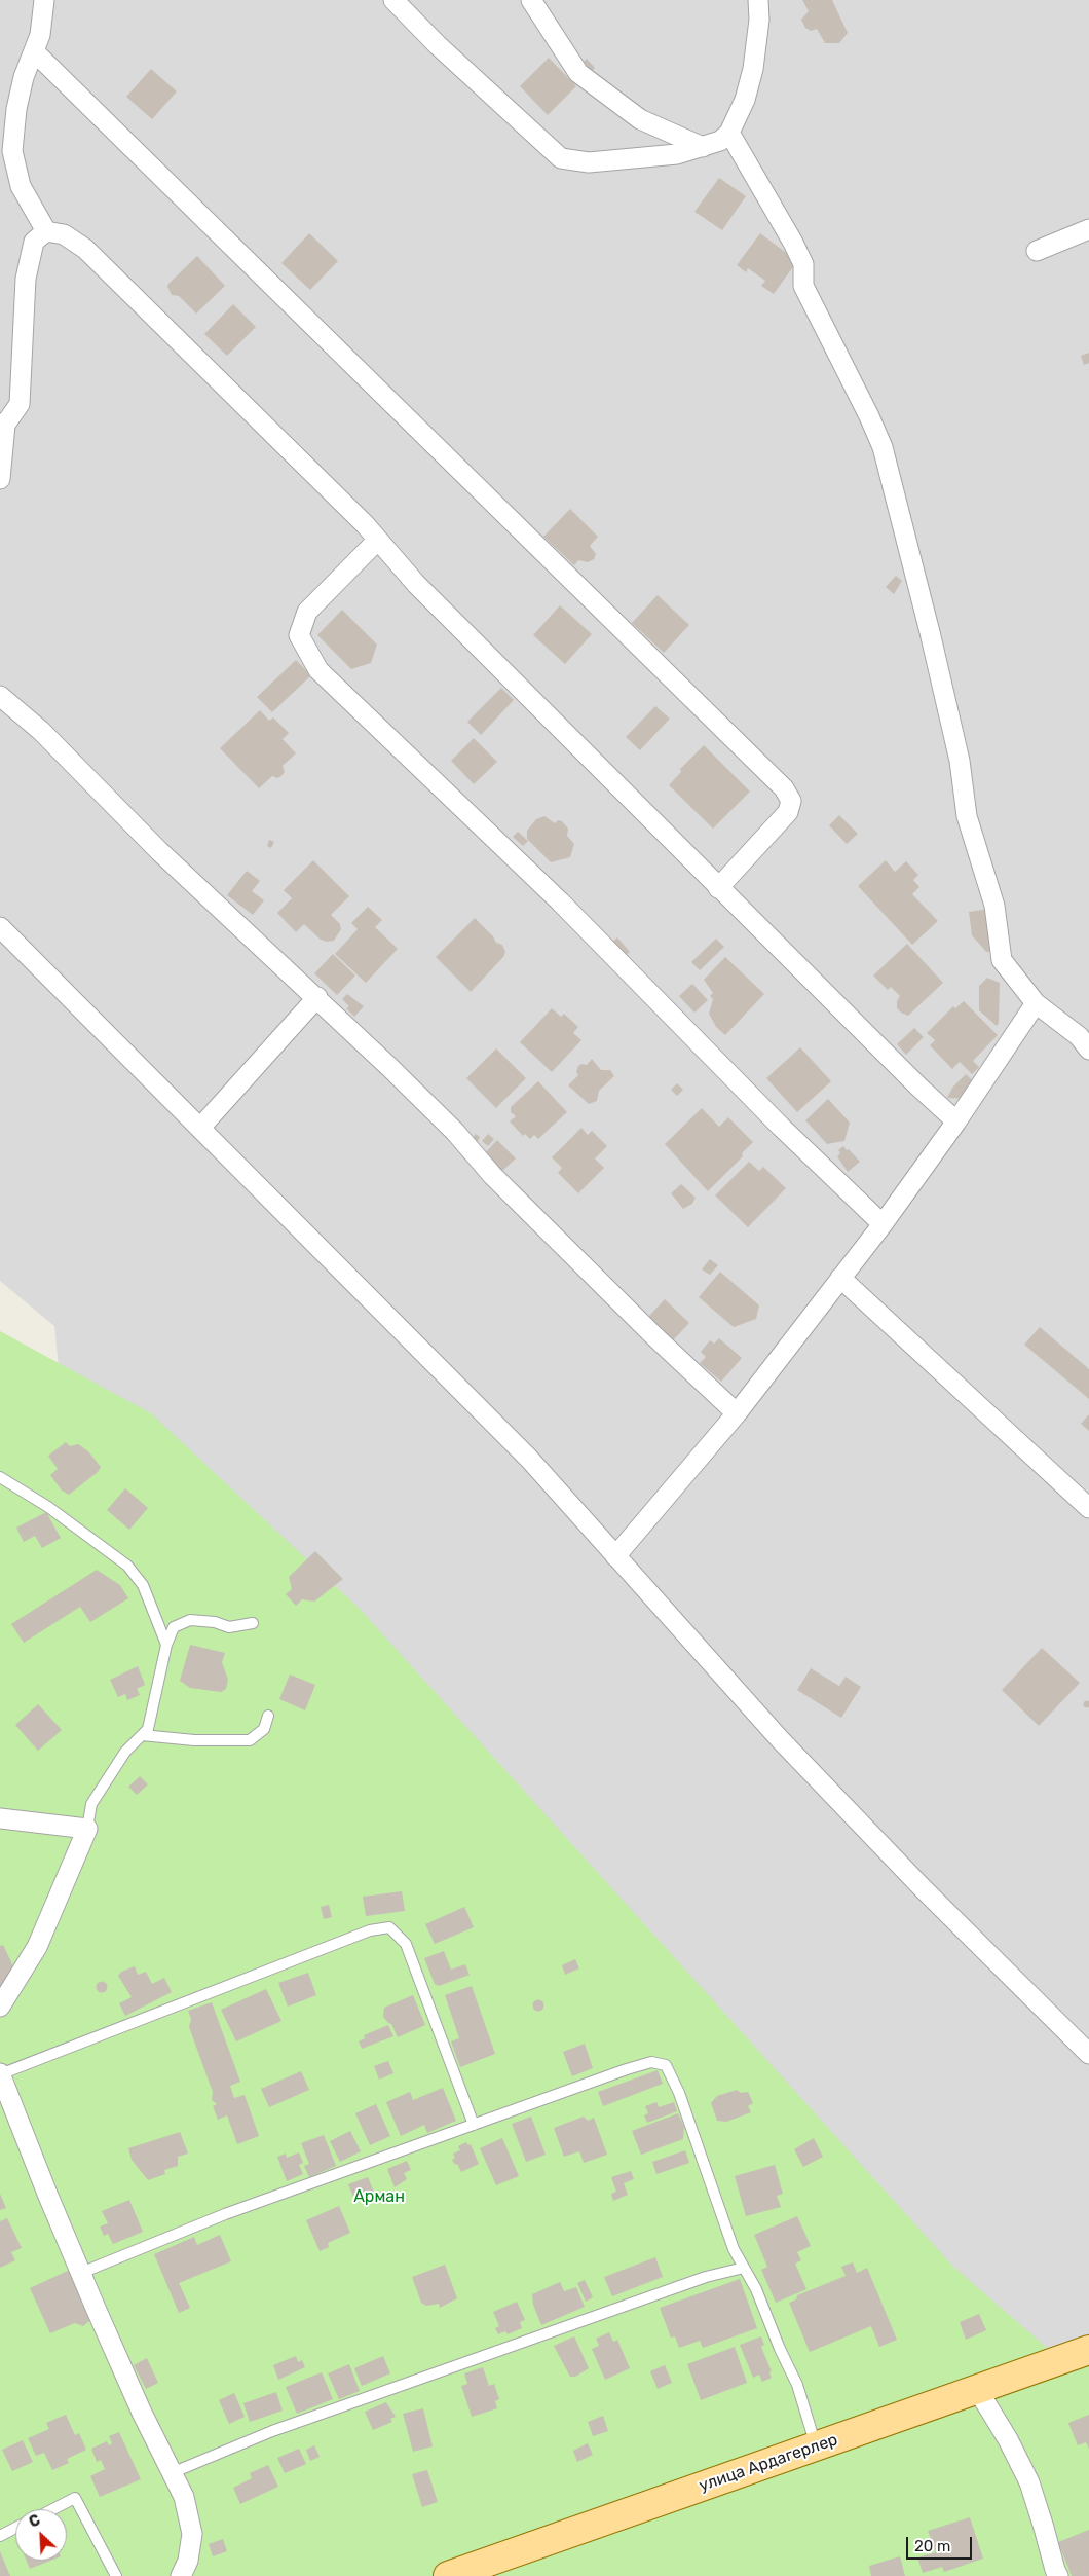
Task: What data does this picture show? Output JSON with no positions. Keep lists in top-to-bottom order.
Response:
{
  "streets": {
    "main road": ["улица Ардагерлер"]
  },
  "parks": ["Арман"],
  "scale_bar": "20 m",
  "north": "top left"
}
